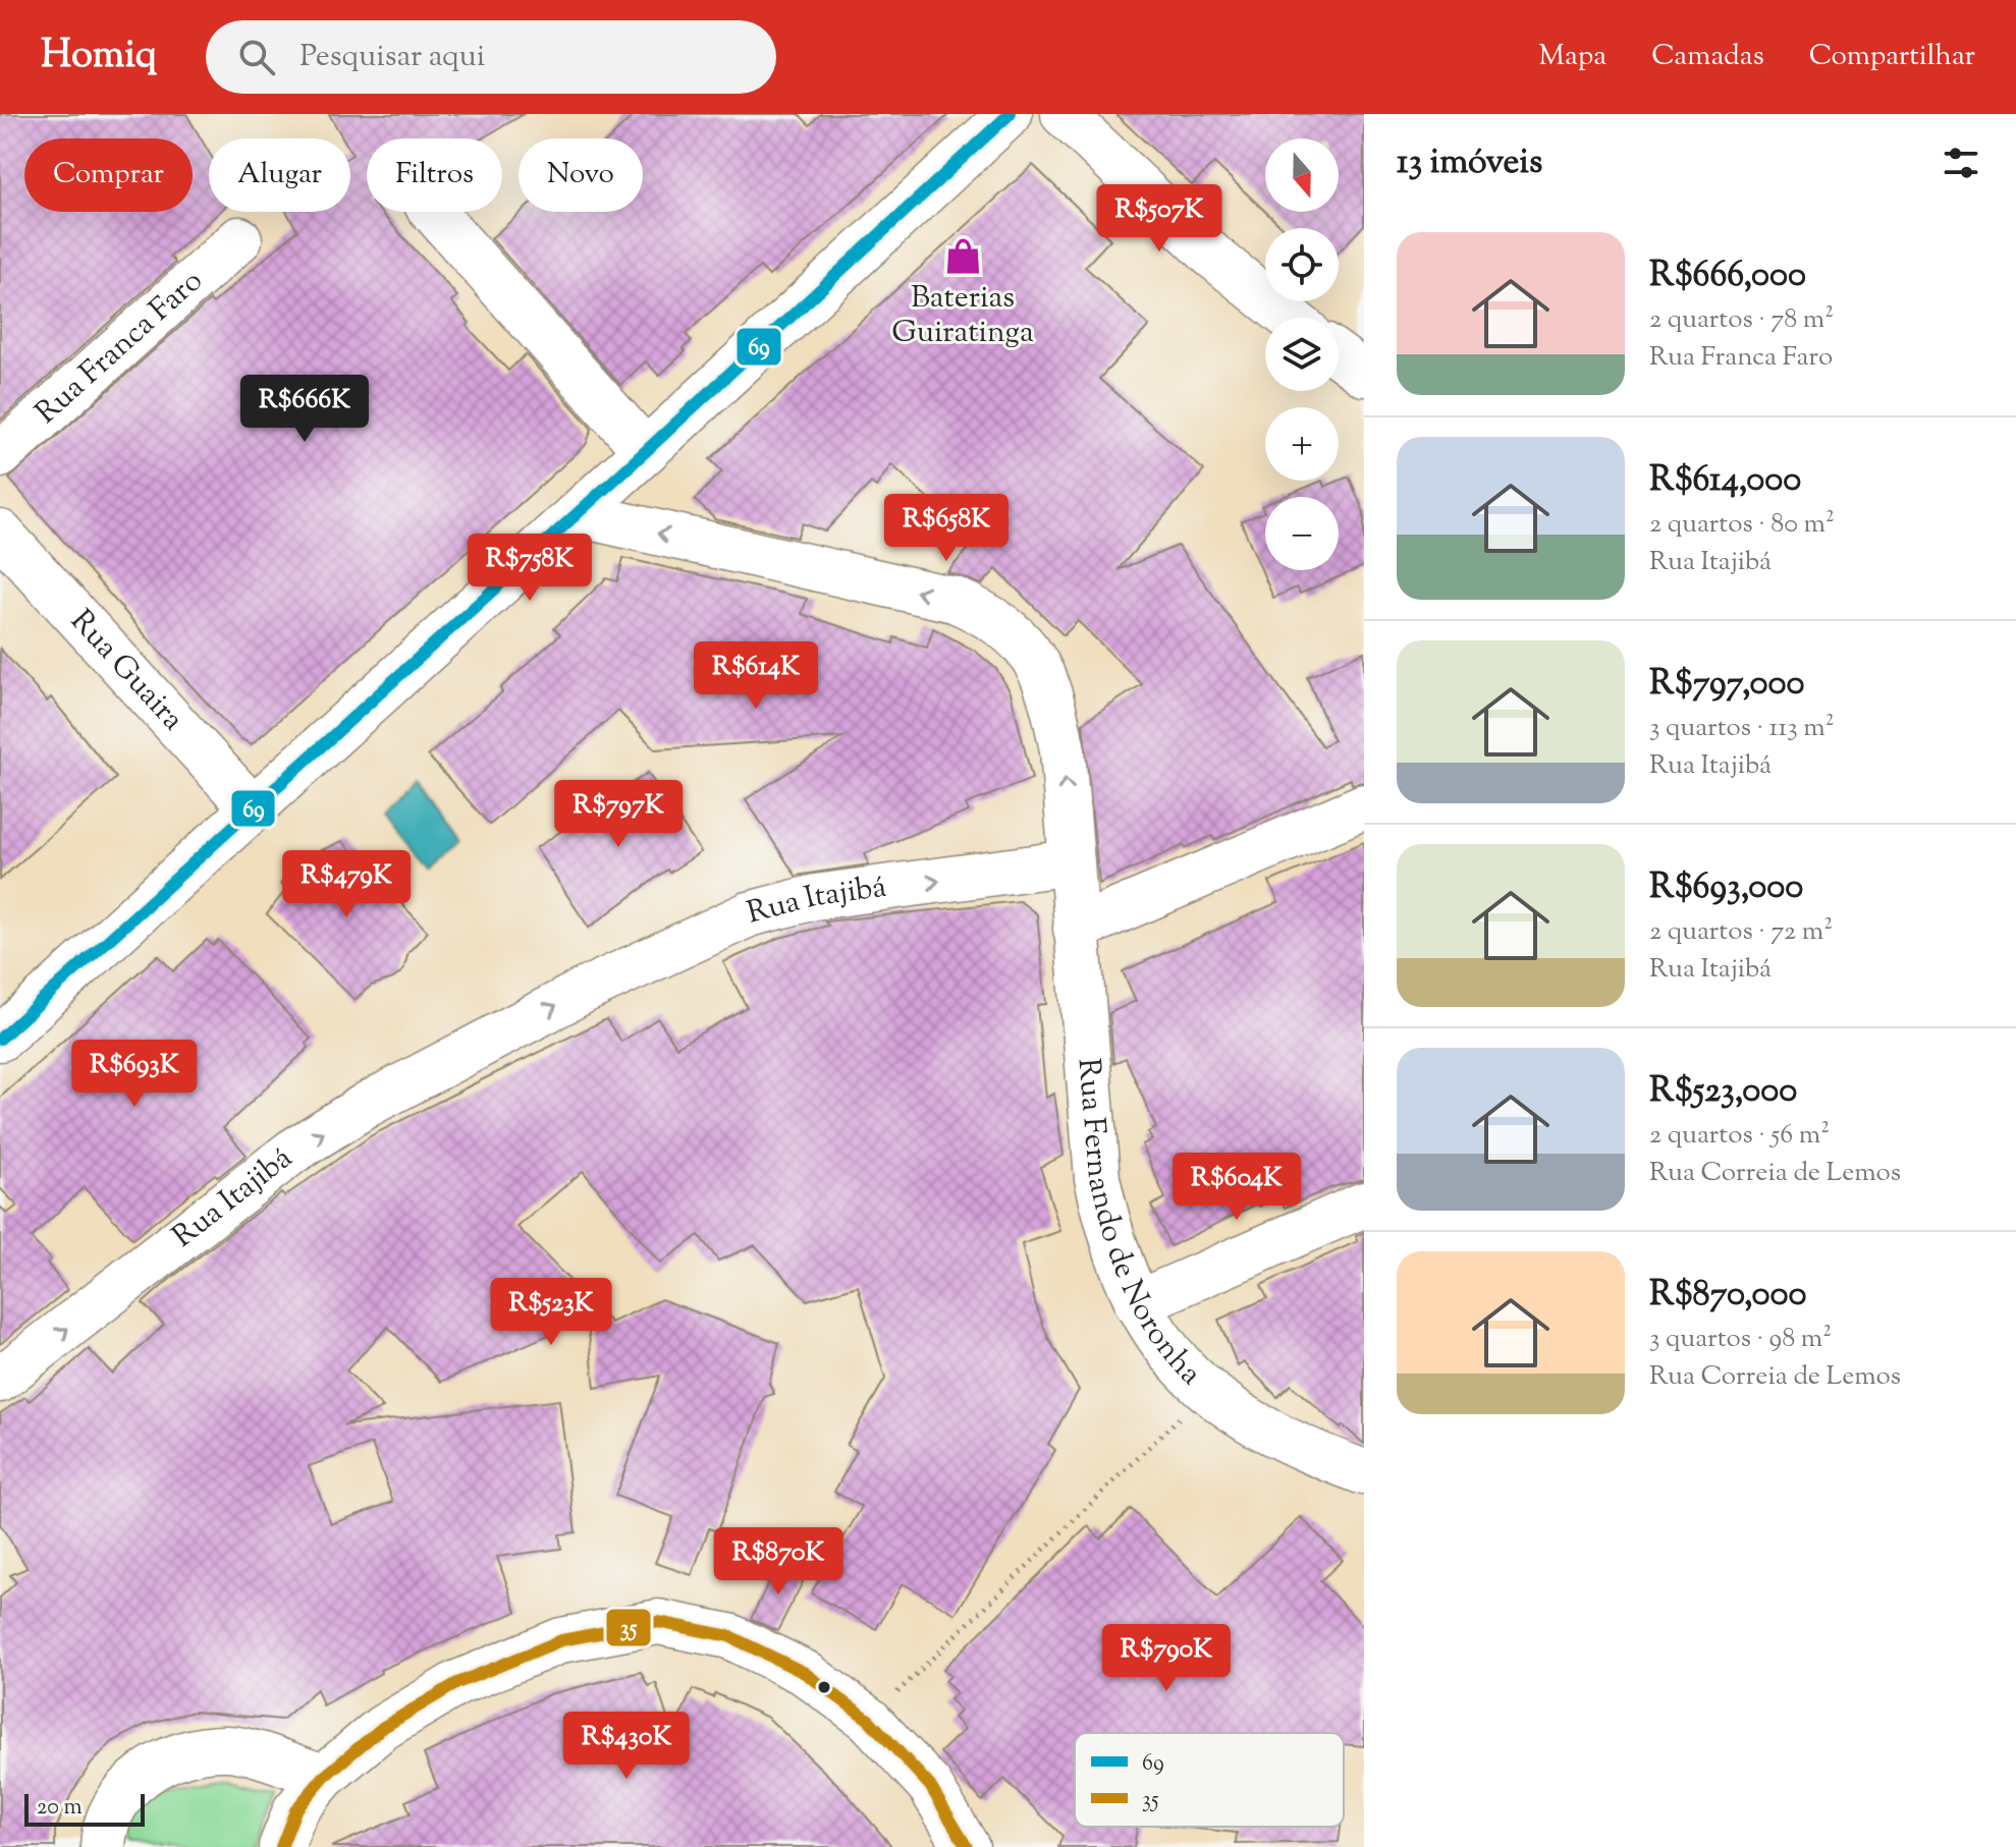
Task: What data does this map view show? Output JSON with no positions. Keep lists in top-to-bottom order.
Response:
{
  "streets": {
    "street": [
      "Rua Franca Faro",
      "Rua Guaira",
      "Rua Itajibá",
      "Rua Fernando de Noronha"
    ]
  },
  "crossings": [
    ["Rua Itajibá", "Rua Fernando de Noronha"]
  ],
  "places": {
    "shop": ["Baterias Guiratinga"]
  },
  "lines": ["transit line 69", "transit line 35"],
  "legend": ["69", "35"],
  "scale_bar": "20 m",
  "north": "bottom",
  "page": {
    "header": "Homiq",
    "search": "Pesquisar aqui",
    "nav": ["Mapa", "Camadas", "Compartilhar"],
    "heading": "13 imóveis",
    "map_buttons": ["+", "−"],
    "chip": [
      "Comprar",
      "Alugar",
      "Filtros",
      "Novo"
    ],
    "price": [
      "R$507K",
      "R$666K",
      "R$658K",
      "R$758K",
      "R$614K",
      "R$797K",
      "R$479K",
      "R$693K",
      "R$604K",
      "R$523K",
      "R$870K",
      "R$790K",
      "R$430K"
    ],
    "list": [
      {
        "name": "R$666,000",
        "note": "2 quartos · 78 m² · Rua Franca Faro"
      },
      {
        "name": "R$614,000",
        "note": "2 quartos · 80 m² · Rua Itajibá"
      },
      {
        "name": "R$797,000",
        "note": "3 quartos · 113 m² · Rua Itajibá"
      },
      {
        "name": "R$693,000",
        "note": "2 quartos · 72 m² · Rua Itajibá"
      },
      {
        "name": "R$523,000",
        "note": "2 quartos · 56 m² · Rua Correia de Lemos"
      },
      {
        "name": "R$870,000",
        "note": "3 quartos · 98 m² · Rua Correia de Lemos"
      }
    ],
    "scale": "20 m"
  }
}
